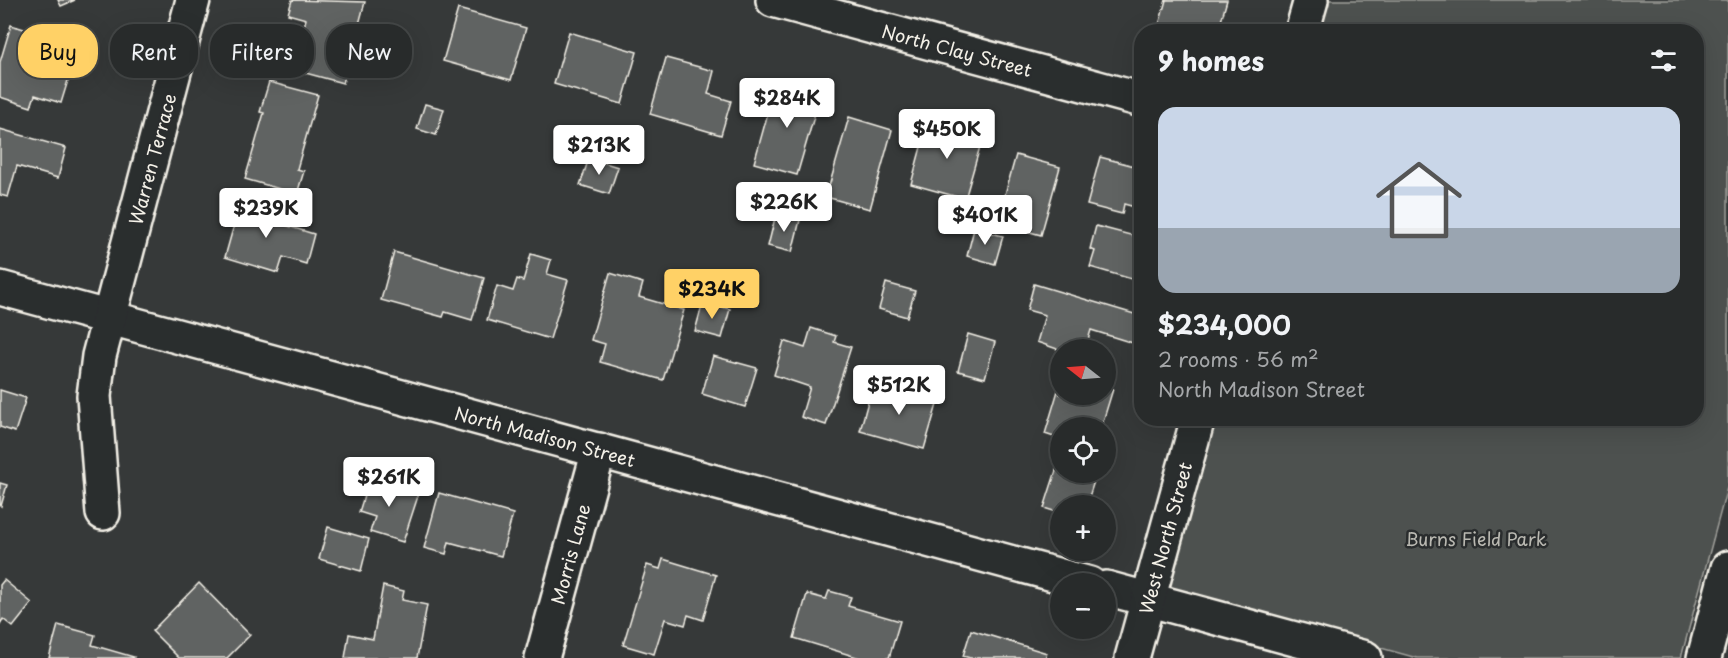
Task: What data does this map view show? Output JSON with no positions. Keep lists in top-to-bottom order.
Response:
{
  "streets": {
    "street": [
      "North Clay Street",
      "Warren Terrace",
      "North Madison Street",
      "West North Street",
      "Morris Lane"
    ]
  },
  "crossings": [
    ["Warren Terrace", "North Madison Street"],
    ["North Madison Street", "Morris Lane"]
  ],
  "parks": ["Burns Field Park"],
  "north": "left",
  "page": {
    "chip": [
      "Buy",
      "Rent",
      "Filters",
      "New"
    ],
    "heading": "9 homes",
    "price": [
      "$284K",
      "$450K",
      "$213K",
      "$226K",
      "$239K",
      "$401K",
      "$234K",
      "$512K",
      "$261K"
    ],
    "list": [
      {
        "name": "$234,000",
        "note": "2 rooms · 56 m² · North Madison Street"
      }
    ],
    "map_buttons": ["+", "−"]
  }
}
